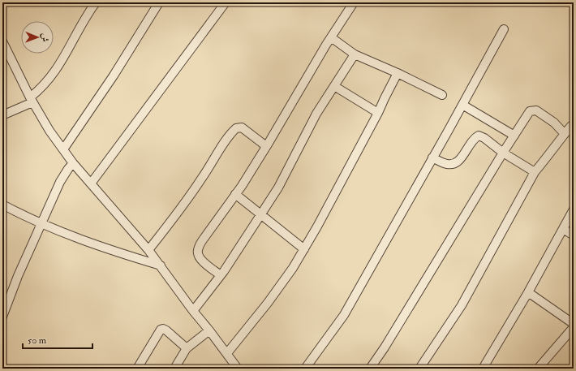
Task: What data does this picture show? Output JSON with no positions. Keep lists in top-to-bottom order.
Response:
{
  "scale_bar": "50 m",
  "north": "right"
}
